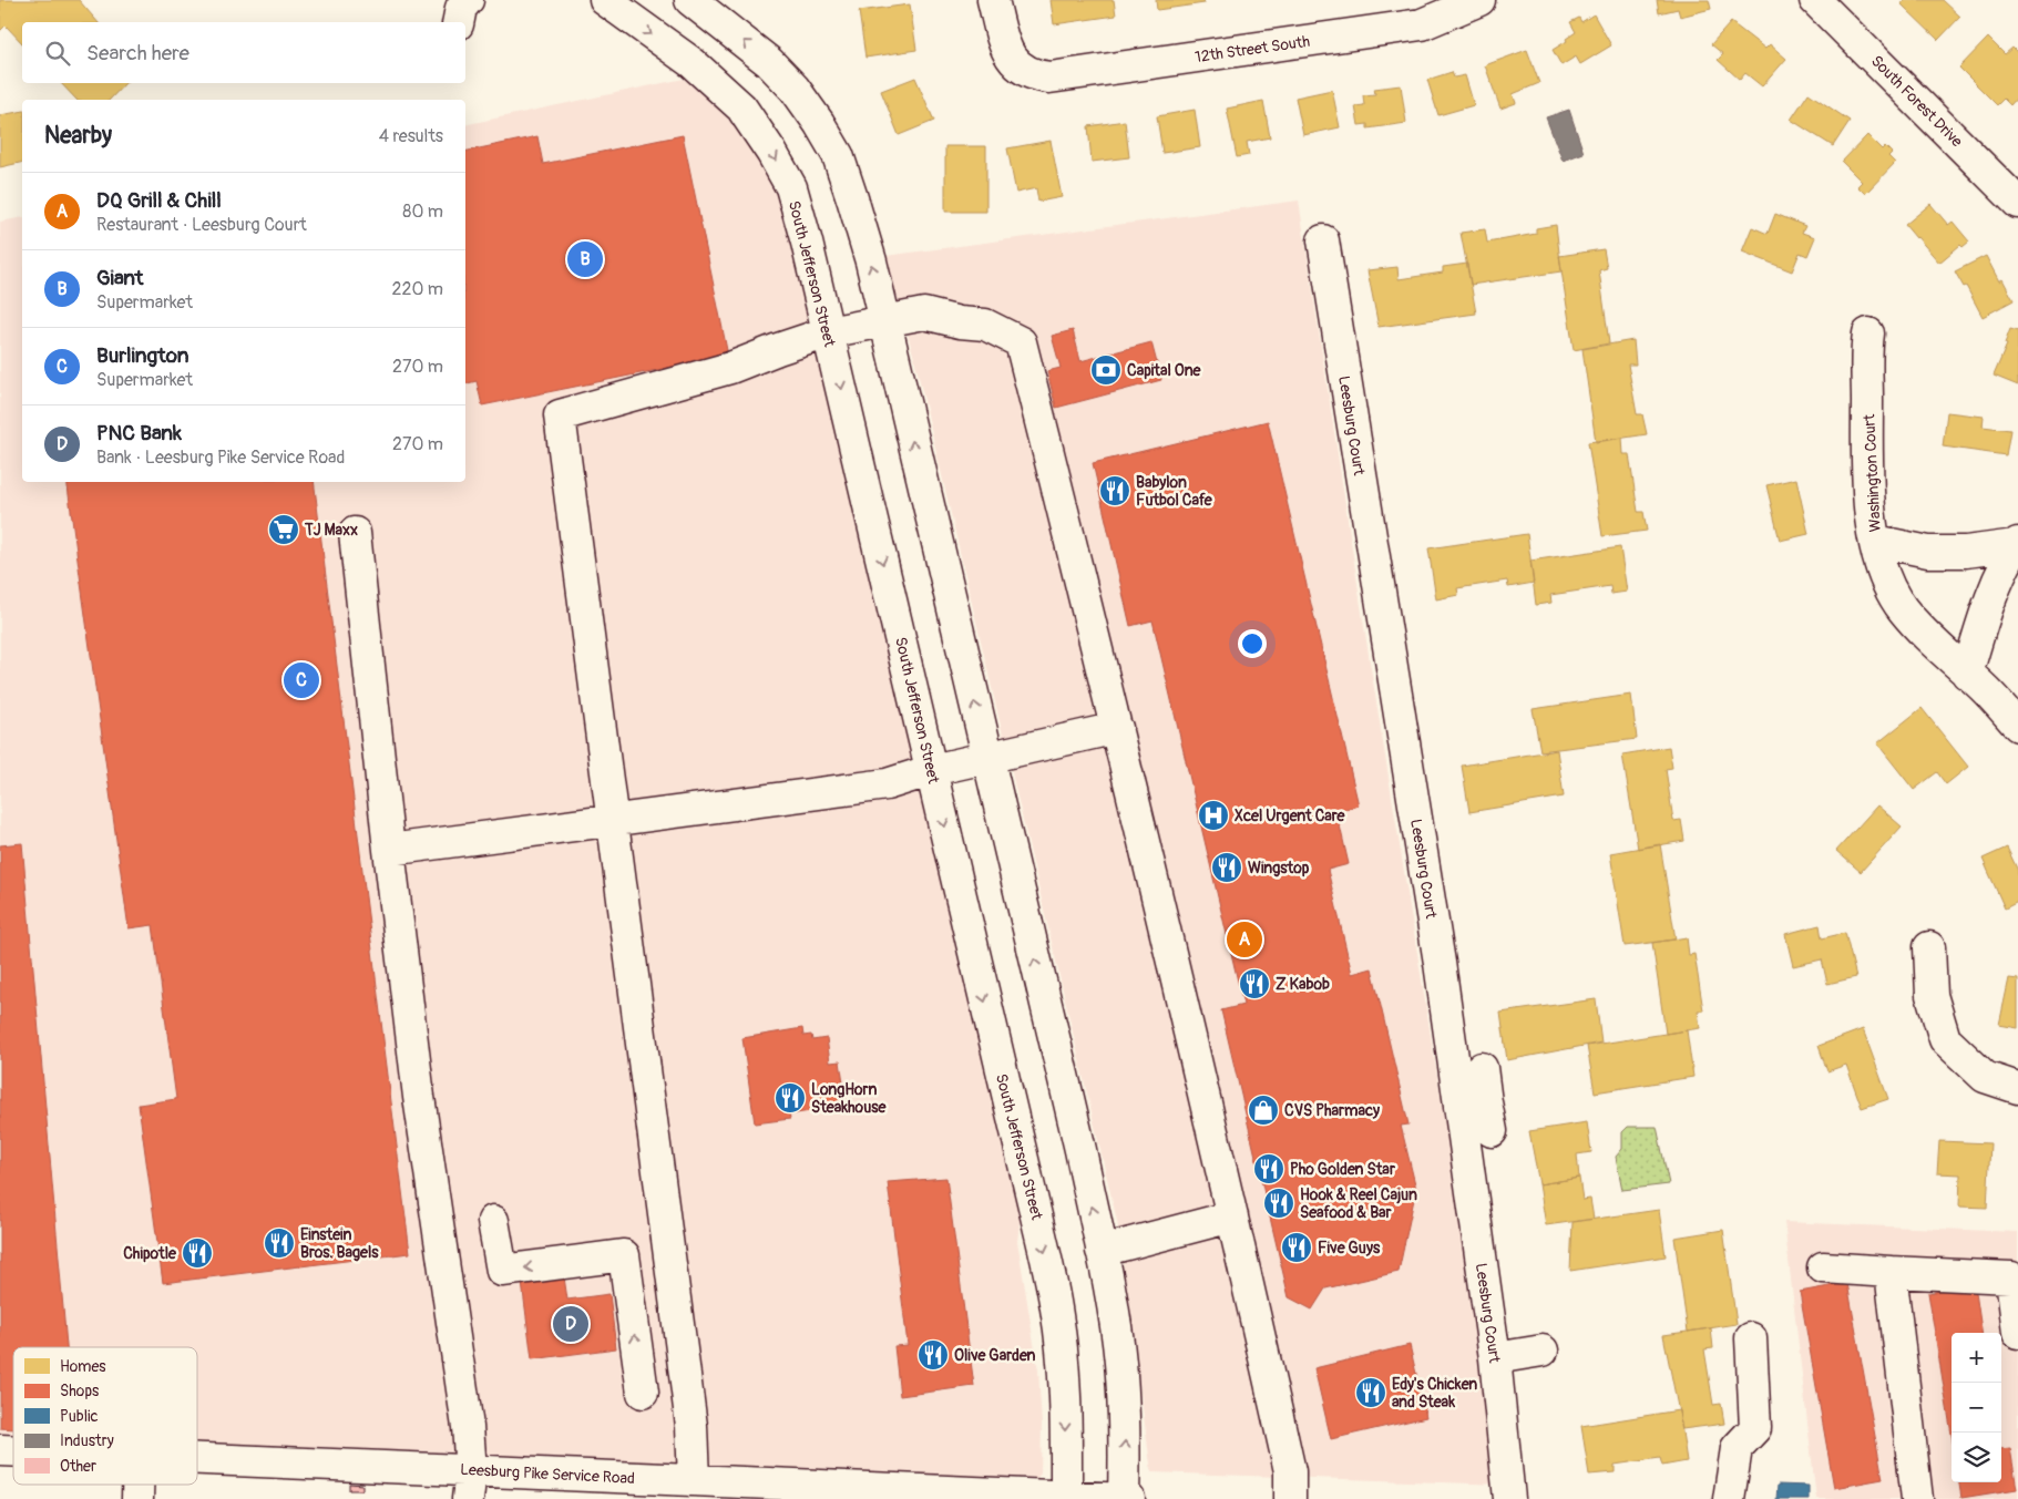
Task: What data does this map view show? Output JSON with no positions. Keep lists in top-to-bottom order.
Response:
{
  "streets": {
    "street": [
      "12th Street South",
      "South Forest Drive",
      "South Jefferson Street",
      "Leesburg Court",
      "Washington Court",
      "Leesburg Pike Service Road"
    ]
  },
  "crossings": [
    ["South Jefferson Street", "Leesburg Pike Service Road"]
  ],
  "places": {
    "bank": ["Capital One"],
    "restaurant": [
      "Babylon Futbol Cafe",
      "Wingstop",
      "Z Kabob",
      "LongHorn Steakhouse",
      "Pho Golden Star",
      "Hook & Reel Cajun Seafood & Bar",
      "Einstein Bros. Bagels",
      "Five Guys",
      "Chipotle",
      "Olive Garden",
      "Edy's Chicken and Steak"
    ],
    "supermarket": ["TJ Maxx"],
    "hospital": ["Xcel Urgent Care"],
    "shop": ["CVS Pharmacy"]
  },
  "legend": [
    "Homes",
    "Shops",
    "Public",
    "Industry",
    "Other"
  ],
  "page": {
    "search": "Search here",
    "heading": ["Nearby", "4 results"],
    "list": [
      {
        "mark": "A",
        "name": "DQ Grill & Chill",
        "note": "Restaurant · Leesburg Court",
        "value": "80 m"
      },
      {
        "mark": "B",
        "name": "Giant",
        "note": "Supermarket",
        "value": "220 m"
      },
      {
        "mark": "C",
        "name": "Burlington",
        "note": "Supermarket",
        "value": "270 m"
      },
      {
        "mark": "D",
        "name": "PNC Bank",
        "note": "Bank · Leesburg Pike Service Road",
        "value": "270 m"
      }
    ],
    "pins": [
      "B",
      "C",
      "A",
      "D"
    ],
    "map_buttons": ["+", "−"]
  }
}
